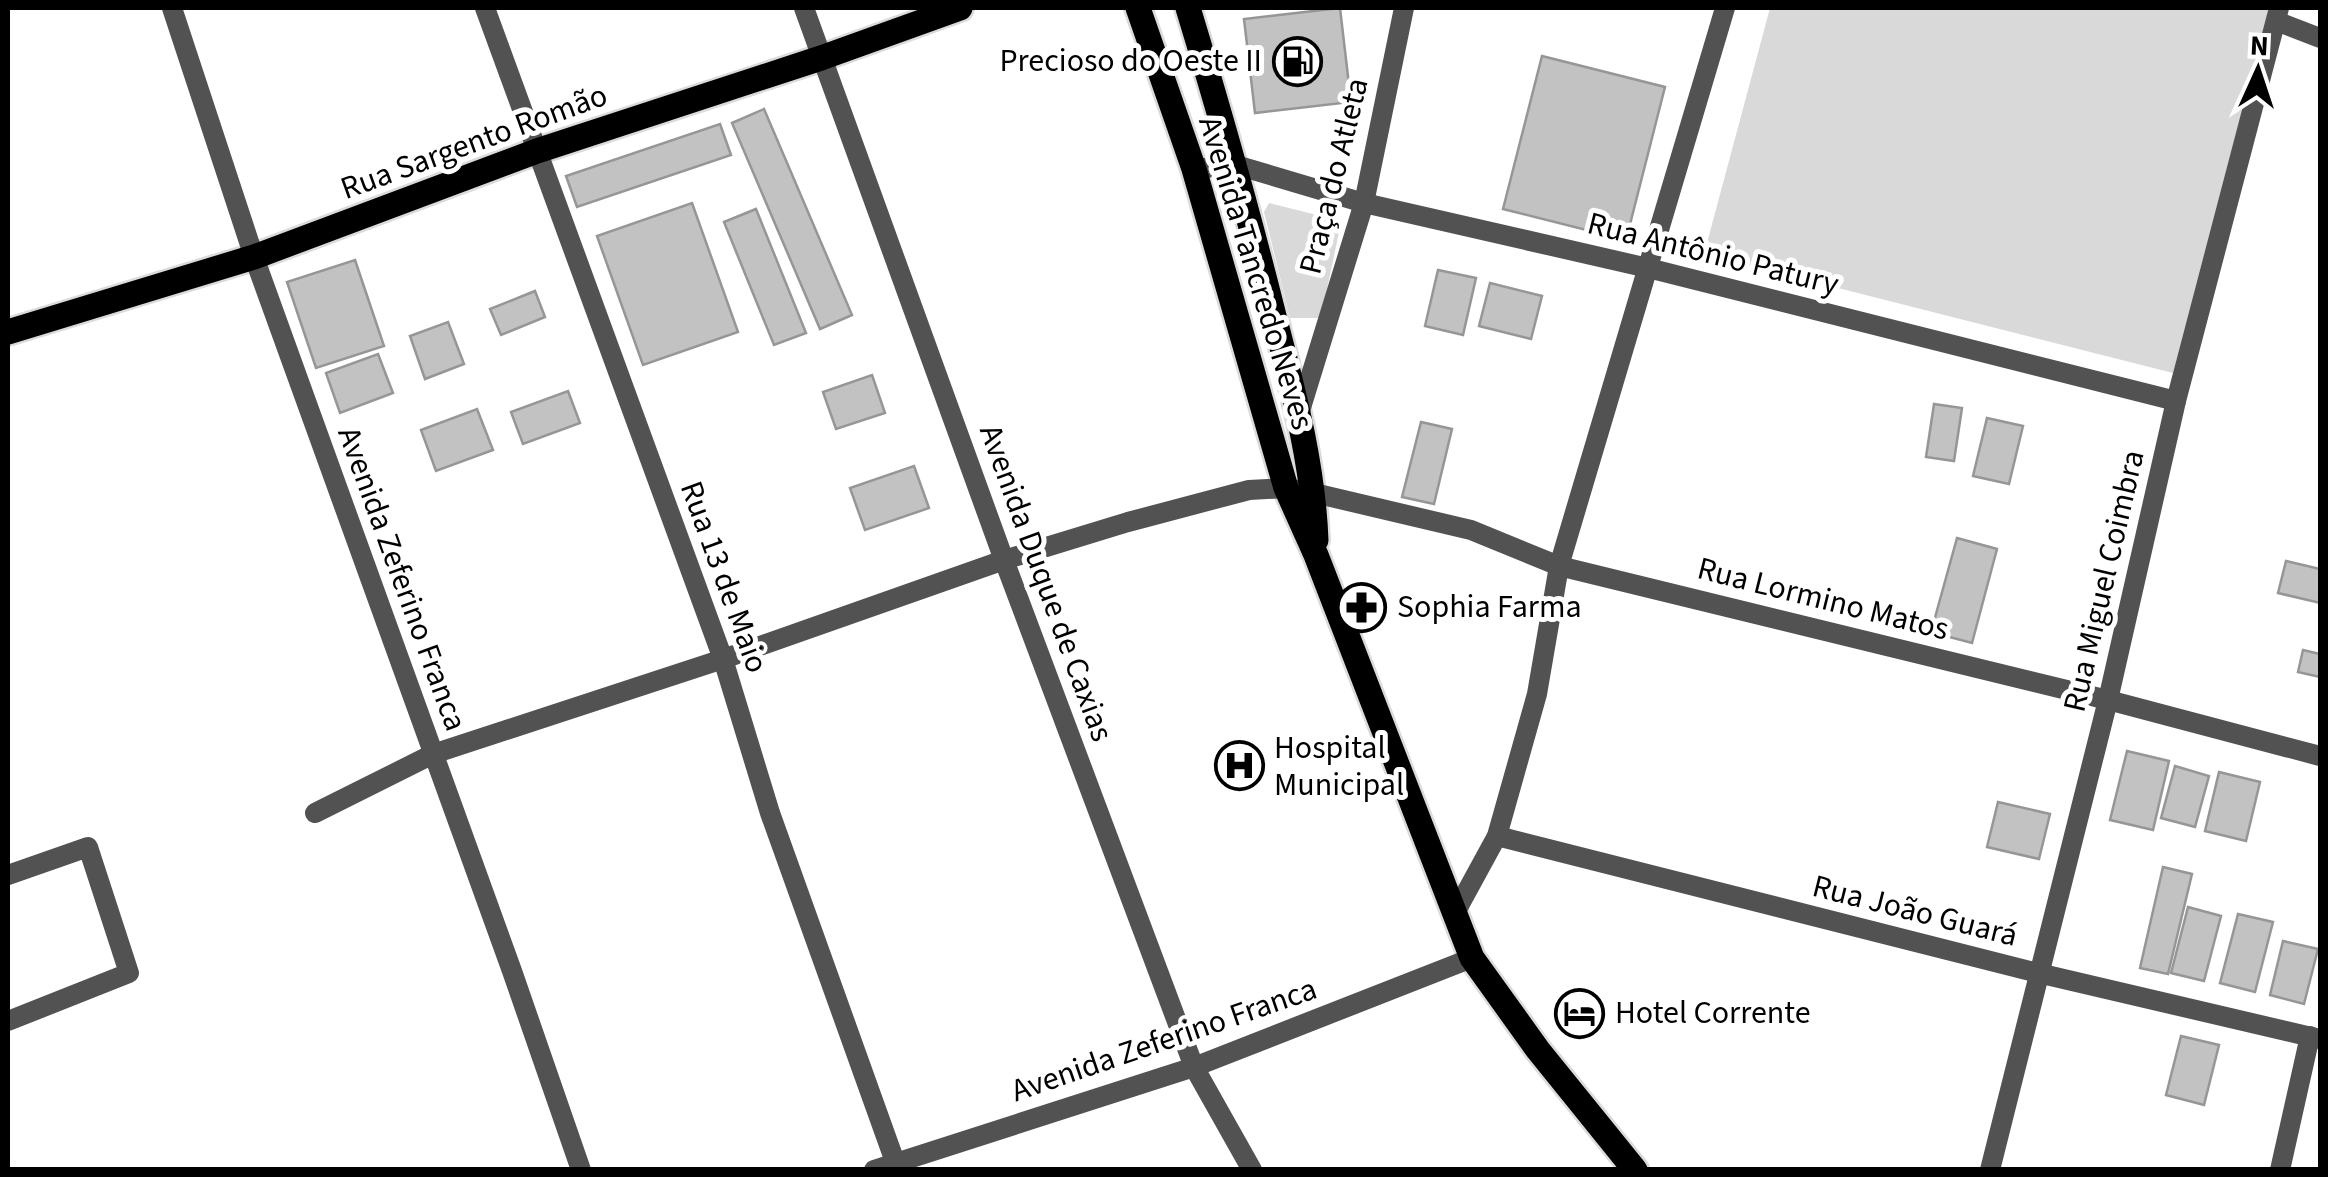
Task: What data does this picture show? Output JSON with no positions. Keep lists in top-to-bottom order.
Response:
{
  "streets": {
    "main road": ["Rua Sargento Romão", "Avenida Tancredo Neves"],
    "street": [
      "Praça do Atleta",
      "Rua Antônio Patury",
      "Rua 13 de Maio",
      "Avenida Zeferino Franca",
      "Rua Miguel Coimbra",
      "Avenida Duque de Caxias",
      "Rua Lormino Matos",
      "Rua João Guará"
    ]
  },
  "crossings": [
    ["Rua Sargento Romão", "Rua 13 de Maio"],
    ["Rua Sargento Romão", "Avenida Zeferino Franca"],
    ["Rua Sargento Romão", "Avenida Duque de Caxias"],
    ["Praça do Atleta", "Rua Antônio Patury"],
    ["Praça do Atleta", "Avenida Tancredo Neves"],
    ["Rua Antônio Patury", "Avenida Tancredo Neves"],
    ["Rua Antônio Patury", "Rua Miguel Coimbra"],
    ["Avenida Tancredo Neves", "Avenida Zeferino Franca"],
    ["Avenida Tancredo Neves", "Rua Lormino Matos"],
    ["Rua 13 de Maio", "Avenida Zeferino Franca"],
    ["Rua 13 de Maio", "Rua Lormino Matos"],
    ["Avenida Zeferino Franca", "Avenida Duque de Caxias"],
    ["Avenida Zeferino Franca", "Rua Lormino Matos"],
    ["Rua Miguel Coimbra", "Rua Lormino Matos"],
    ["Rua Miguel Coimbra", "Rua João Guará"],
    ["Avenida Duque de Caxias", "Rua Lormino Matos"]
  ],
  "places": {
    "fuel station": ["Precioso do Oeste II"],
    "pharmacy": ["Sophia Farma"],
    "hospital": ["Hospital Municipal"],
    "hotel": ["Hotel Corrente"]
  },
  "north": "top"
}
